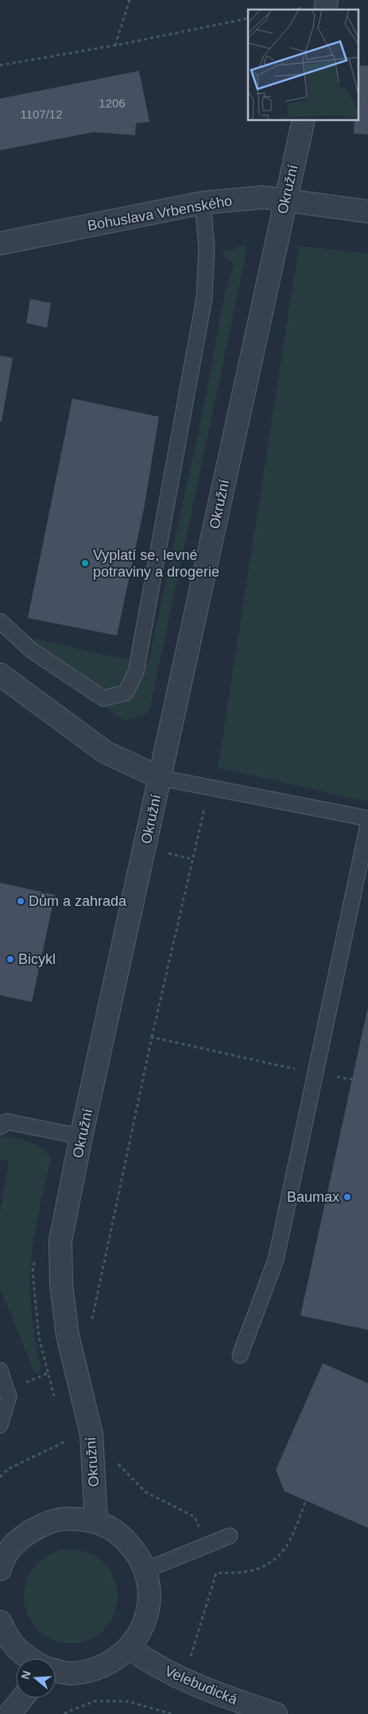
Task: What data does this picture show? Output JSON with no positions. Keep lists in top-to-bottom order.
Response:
{
  "streets": {
    "street": ["Okružní", "Bohuslava Vrbenského", "Velebudická"]
  },
  "crossings": [
    ["Okružní", "Bohuslava Vrbenského"]
  ],
  "places": [
    "Vyplatí se, levné potraviny a drogerie",
    "Dům a zahrada",
    "Bicykl",
    "Baumax"
  ],
  "house_numbers": ["1206", "1107/12"],
  "north": "left"
}
